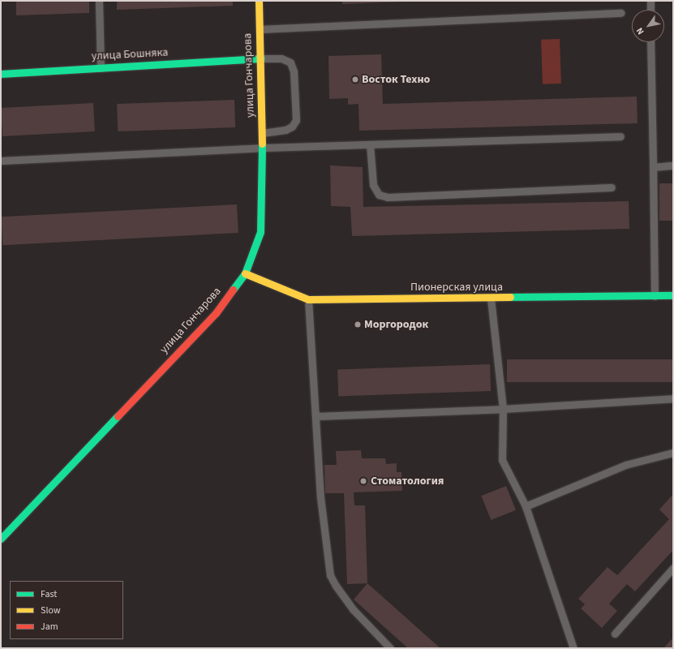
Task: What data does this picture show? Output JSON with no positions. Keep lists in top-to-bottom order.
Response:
{
  "streets": {
    "street": ["улица Бошняка", "улица Гончарова", "Пионерская улица"]
  },
  "crossings": [
    ["улица Бошняка", "улица Гончарова"],
    ["улица Гончарова", "Пионерская улица"]
  ],
  "places": ["Восток Техно", "Моргородок", "Стоматология"],
  "legend": ["Fast", "Slow", "Jam"],
  "north": "bottom left"
}
